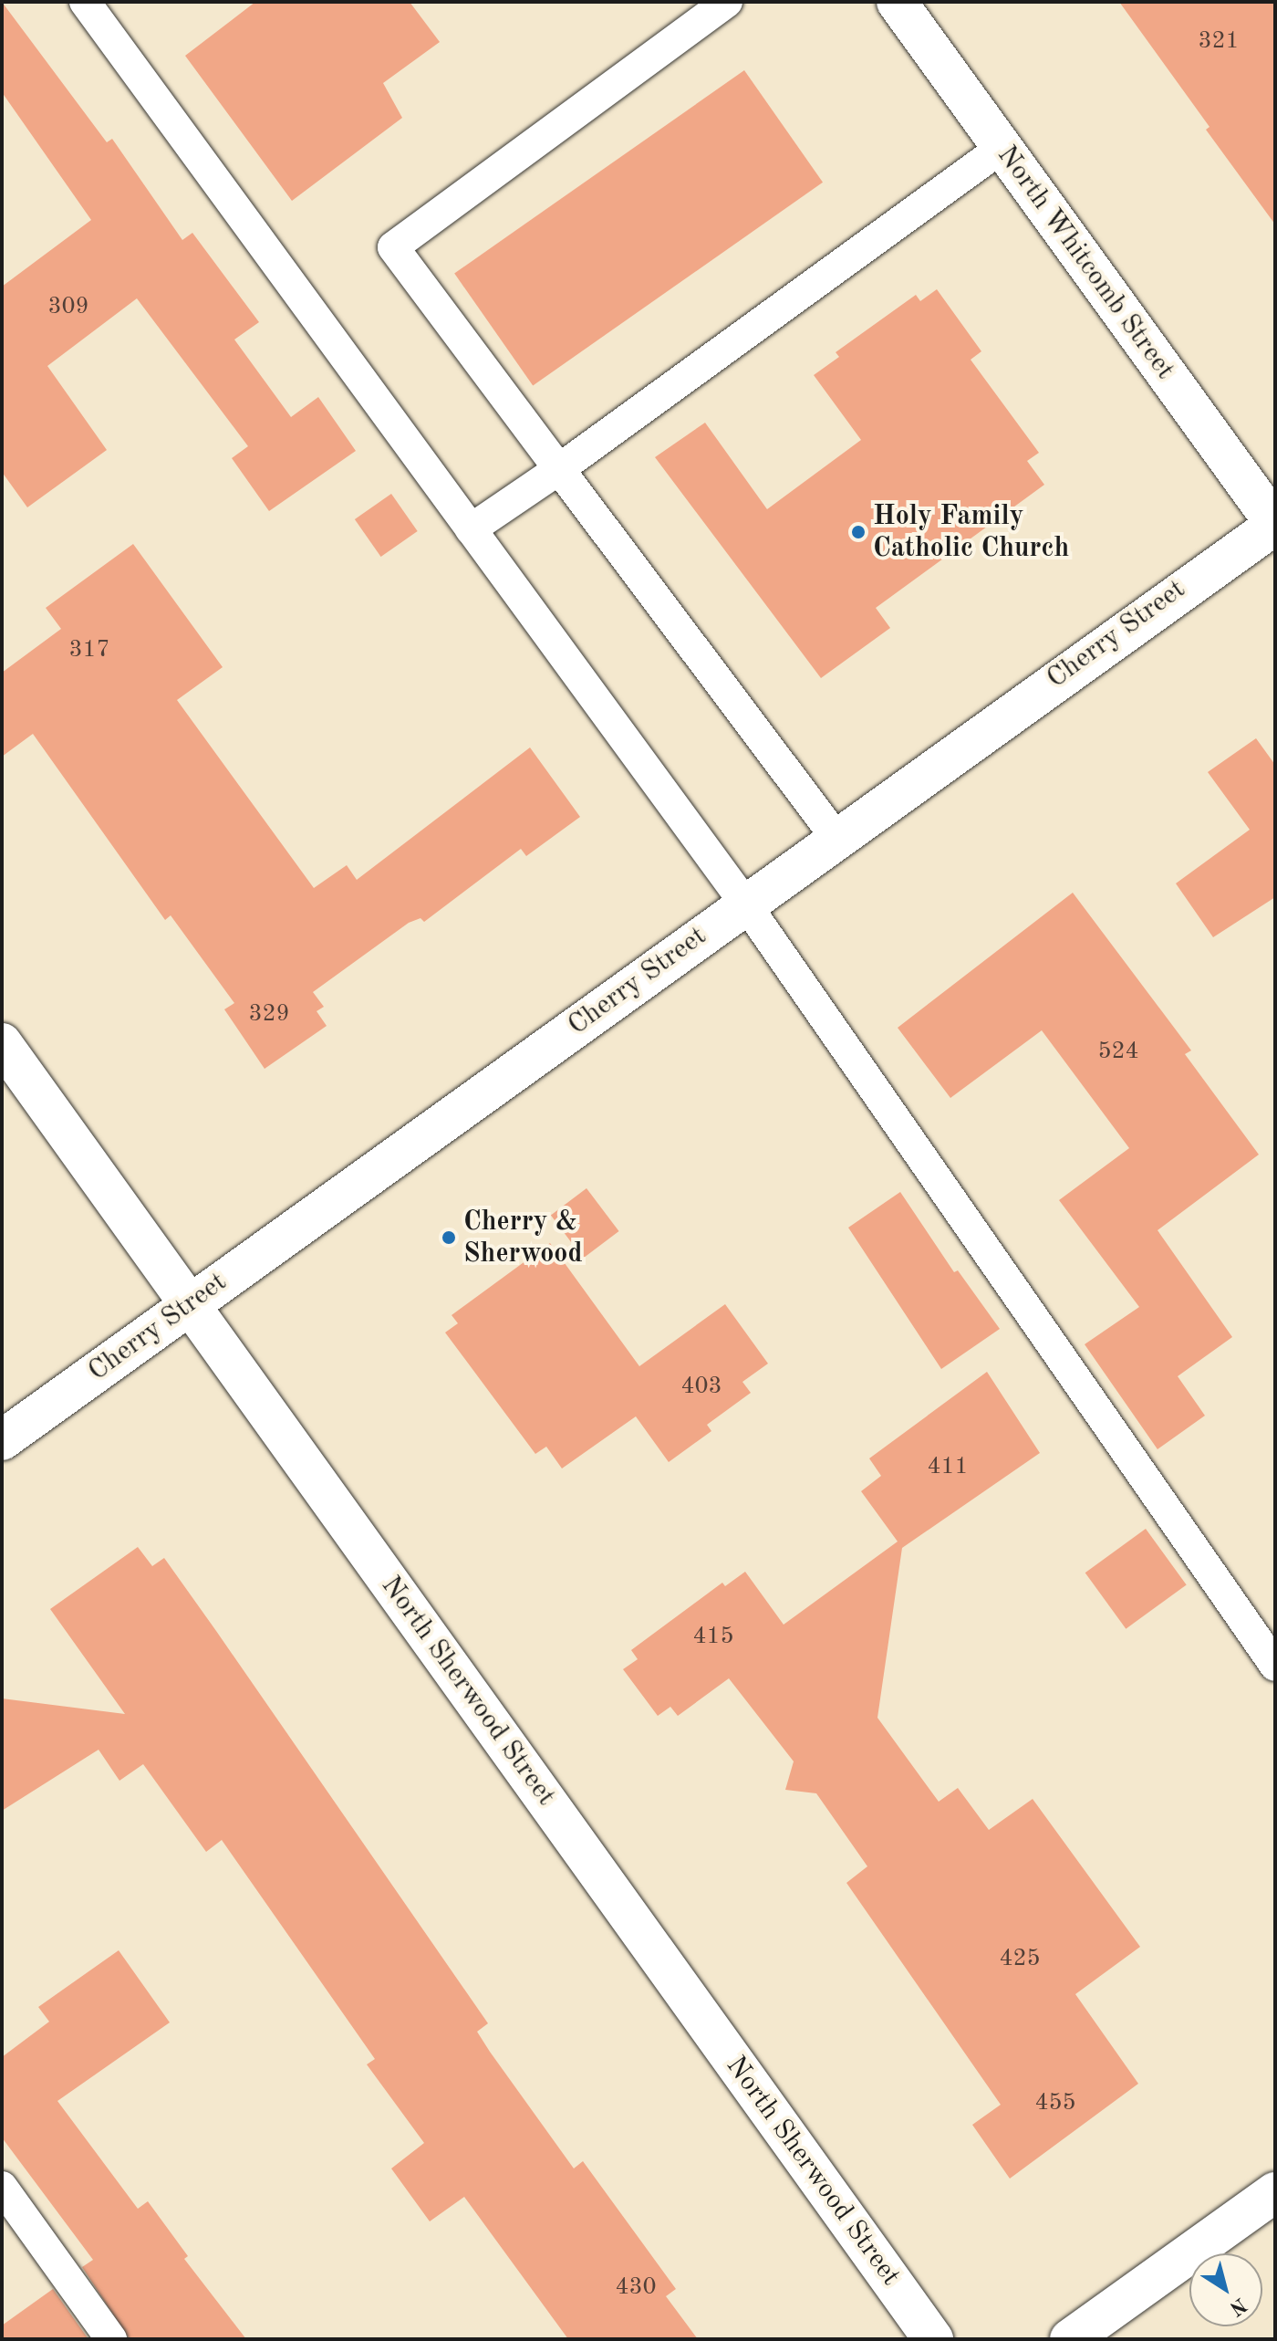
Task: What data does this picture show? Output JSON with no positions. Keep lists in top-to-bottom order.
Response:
{
  "streets": {
    "street": ["North Whitcomb Street", "Cherry Street", "North Sherwood Street"]
  },
  "crossings": [
    ["North Whitcomb Street", "Cherry Street"],
    ["Cherry Street", "North Sherwood Street"]
  ],
  "places": ["Holy Family Catholic Church", "Cherry & Sherwood"],
  "house_numbers": [
    "321",
    "309",
    "317",
    "329",
    "524",
    "403",
    "411",
    "415",
    "425",
    "455",
    "430"
  ],
  "north": "bottom right"
}
